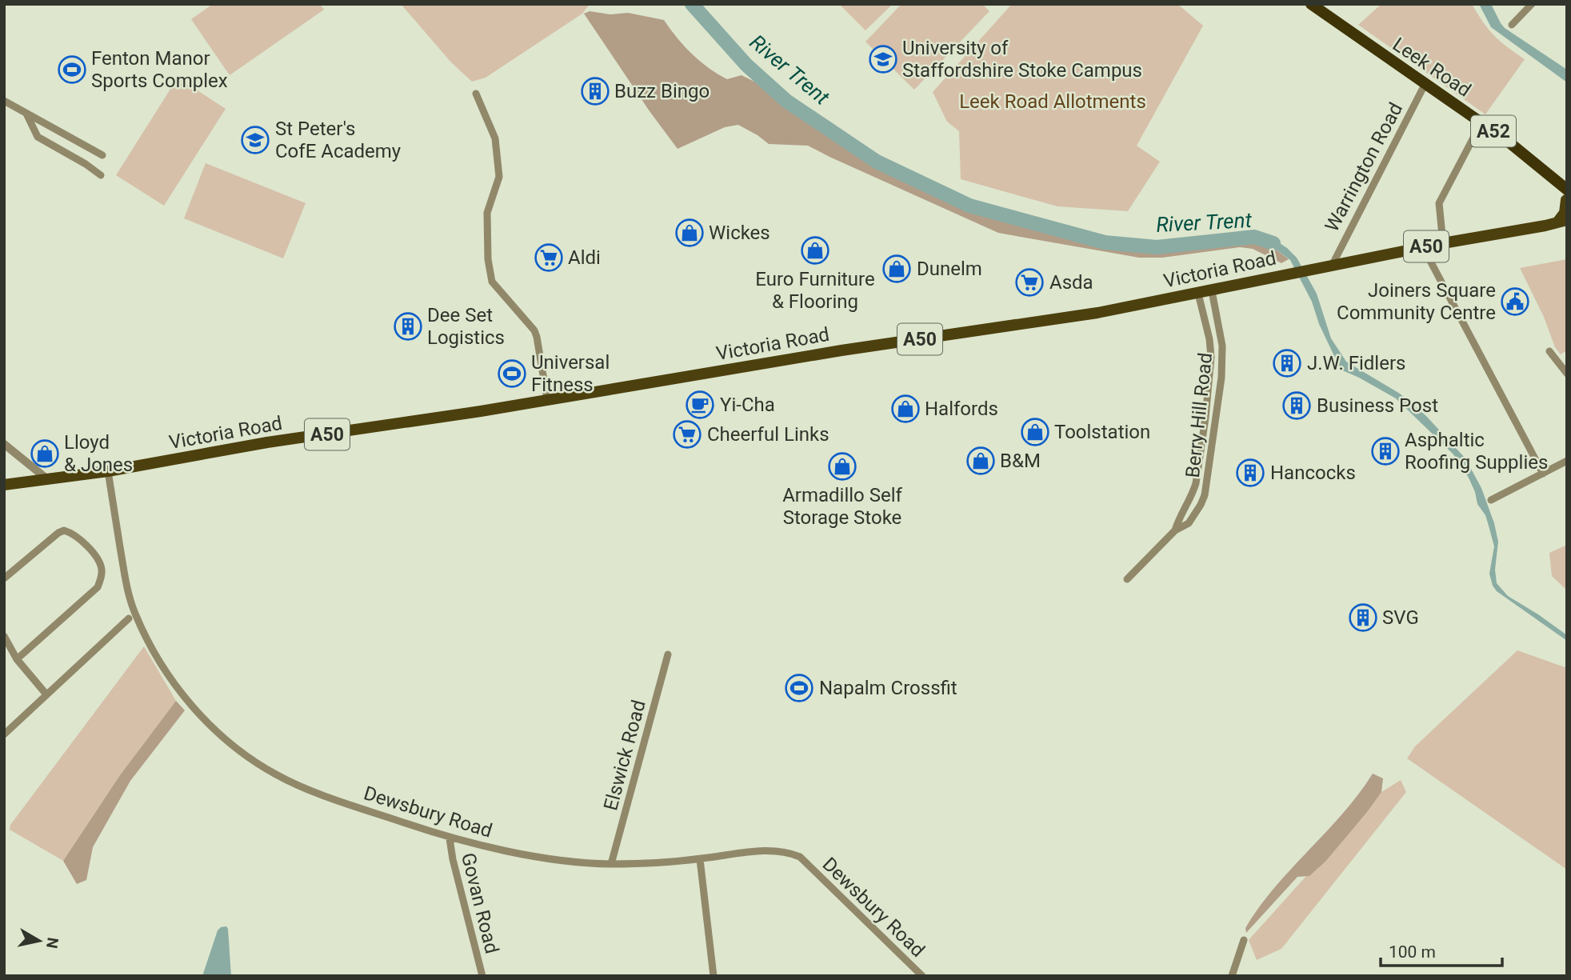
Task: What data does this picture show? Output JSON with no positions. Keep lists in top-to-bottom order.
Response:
{
  "streets": {
    "highway": ["Leek Road", "A52"],
    "main road": ["A50", "Victoria Road"],
    "street": [
      "Warrington Road",
      "Berry Hill Road",
      "Elswick Road",
      "Dewsbury Road",
      "Govan Road"
    ]
  },
  "crossings": [
    ["Leek Road", "Warrington Road"],
    ["Warrington Road", "Victoria Road"],
    ["Victoria Road", "Berry Hill Road"],
    ["Victoria Road", "Dewsbury Road"],
    ["Elswick Road", "Dewsbury Road"],
    ["Dewsbury Road", "Govan Road"]
  ],
  "water": ["River Trent"],
  "parks": ["Leek Road Allotments"],
  "places": {
    "school or university": ["University of Staffordshire Stoke Campus", "St Peter's CofE Academy"],
    "sports": ["Fenton Manor Sports Complex", "Universal Fitness", "Napalm Crossfit"],
    "building": [
      "Buzz Bingo",
      "Dee Set Logistics",
      "J.W. Fidlers",
      "Business Post",
      "Asphaltic Roofing Supplies",
      "Hancocks",
      "SVG"
    ],
    "shop": [
      "Wickes",
      "Euro Furniture & Flooring",
      "Dunelm",
      "Halfords",
      "Toolstation",
      "Lloyd & Jones",
      "B&M",
      "Armadillo Self Storage Stoke"
    ],
    "supermarket": ["Aldi", "Asda", "Cheerful Links"],
    "public building": ["Joiners Square Community Centre"],
    "cafe": ["Yi-Cha"]
  },
  "scale_bar": "100 m",
  "north": "right"
}
